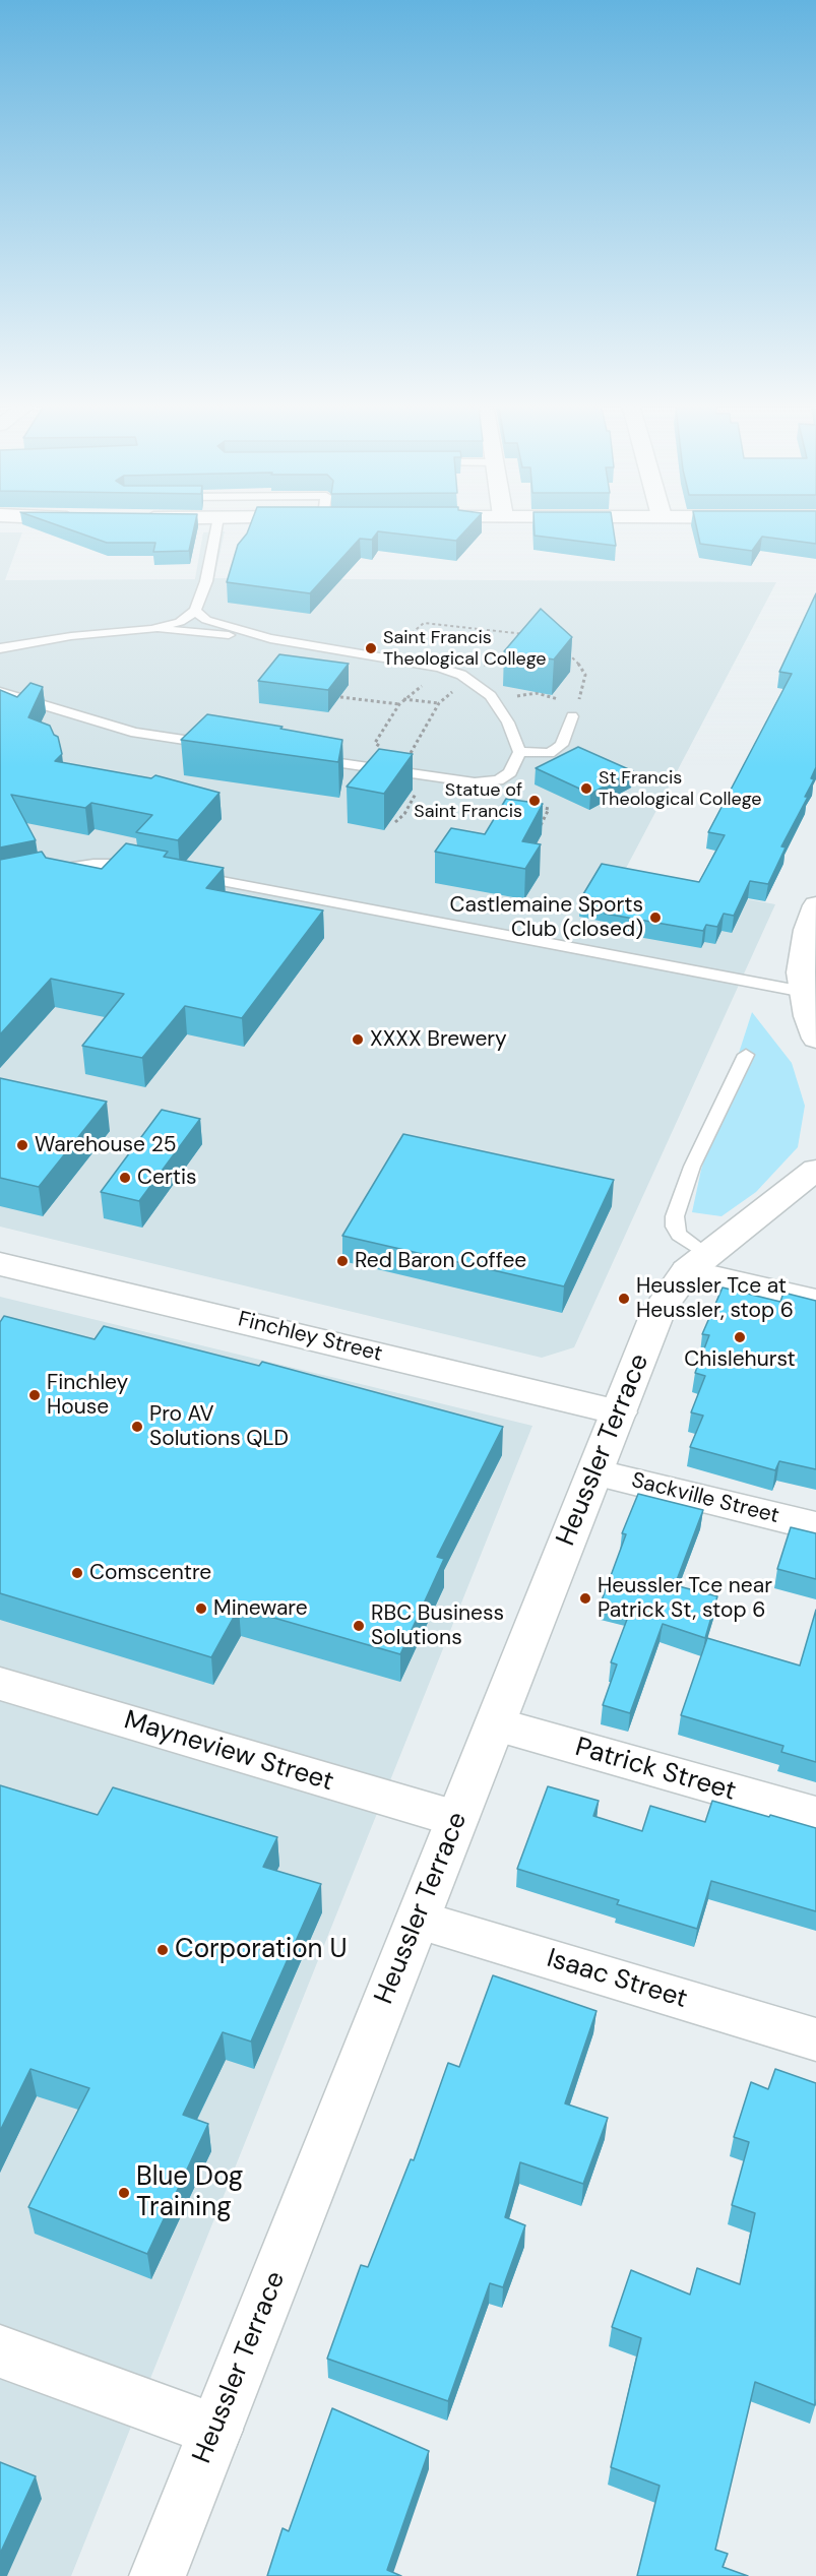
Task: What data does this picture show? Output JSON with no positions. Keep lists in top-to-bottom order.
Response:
{
  "streets": {
    "street": [
      "Finchley Street",
      "Heussler Terrace",
      "Sackville Street",
      "Mayneview Street",
      "Patrick Street",
      "Isaac Street"
    ]
  },
  "crossings": [
    ["Finchley Street", "Heussler Terrace"],
    ["Heussler Terrace", "Sackville Street"],
    ["Heussler Terrace", "Mayneview Street"],
    ["Heussler Terrace", "Patrick Street"],
    ["Heussler Terrace", "Isaac Street"]
  ],
  "places": [
    "Saint Francis Theological College",
    "St Francis Theological College",
    "Statue of Saint Francis",
    "Castlemaine Sports Club (closed)",
    "XXXX Brewery",
    "Warehouse 25",
    "Certis",
    "Red Baron Coffee",
    "Heussler Tce at Heussler, stop 6",
    "Chislehurst",
    "Finchley House",
    "Pro AV Solutions QLD",
    "Comscentre",
    "Heussler Tce near Patrick St, stop 6",
    "Mineware",
    "RBC Business Solutions",
    "Corporation U",
    "Blue Dog Training"
  ]
}
